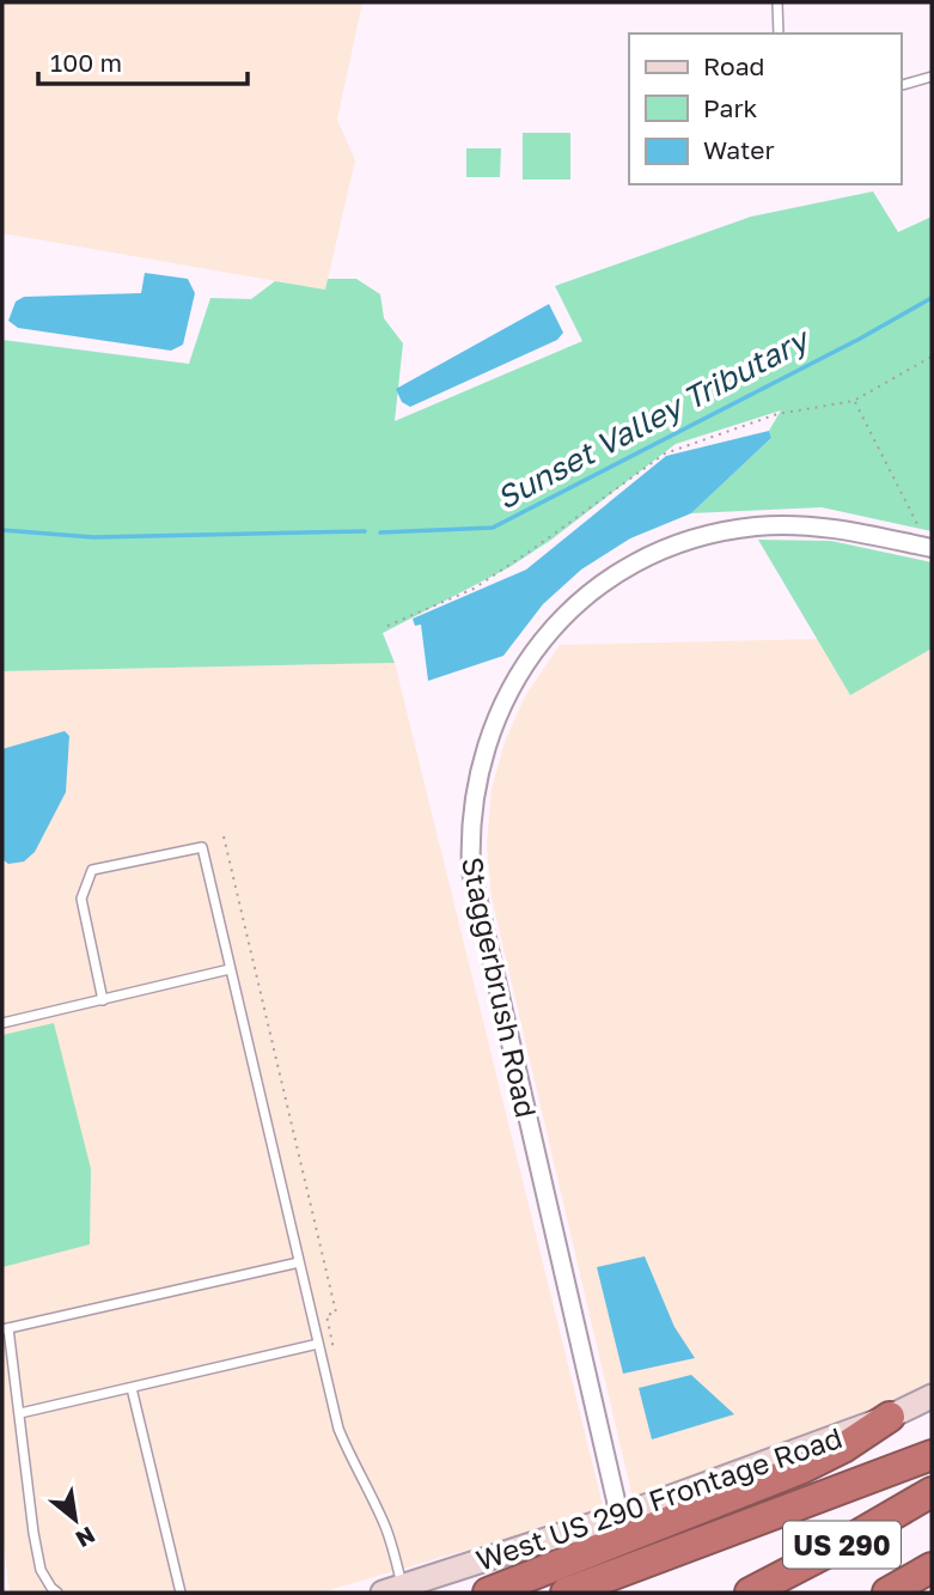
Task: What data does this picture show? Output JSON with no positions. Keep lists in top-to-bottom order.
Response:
{
  "streets": {
    "highway": ["US 290"],
    "main road": ["West US 290 Frontage Road"],
    "street": ["Staggerbrush Road"]
  },
  "crossings": [
    ["Staggerbrush Road", "West US 290 Frontage Road"]
  ],
  "water": ["Sunset Valley Tributary"],
  "legend": ["Road", "Park", "Water"],
  "scale_bar": "100 m",
  "north": "bottom right"
}
